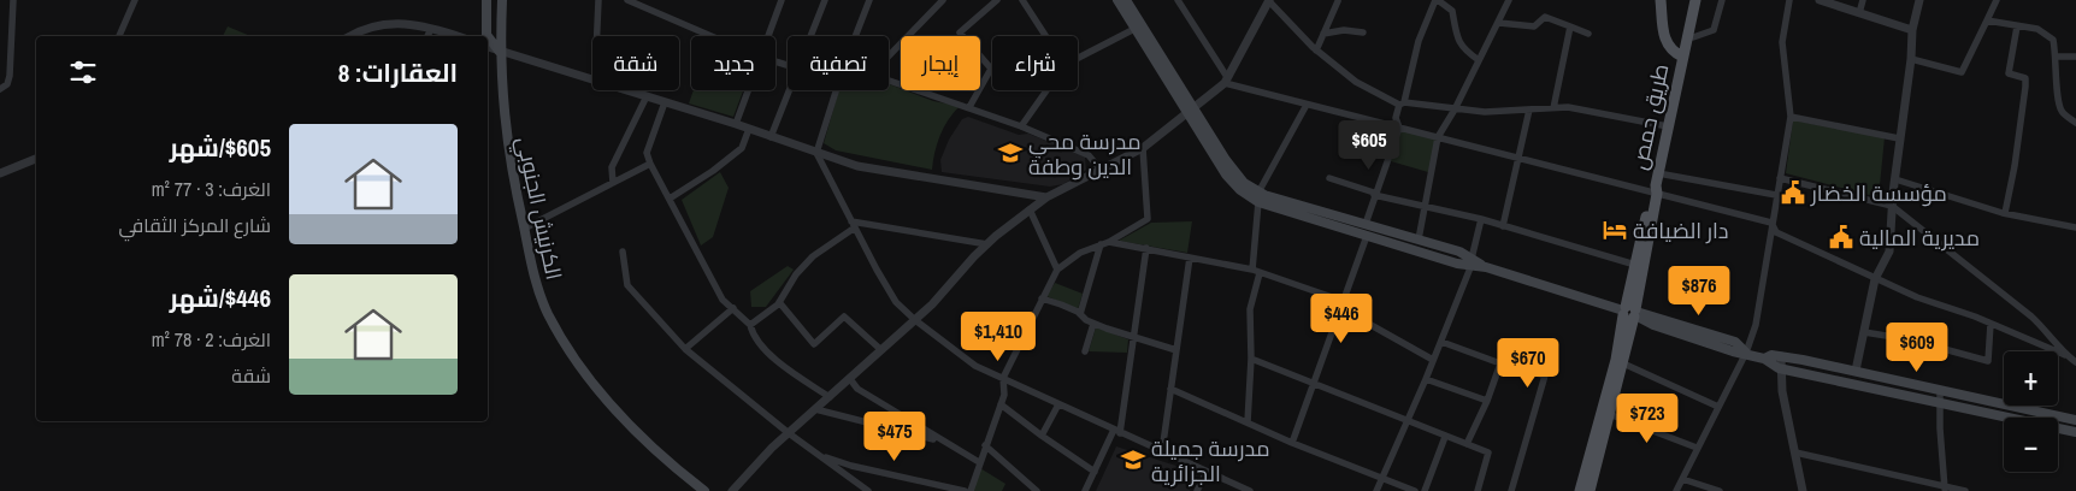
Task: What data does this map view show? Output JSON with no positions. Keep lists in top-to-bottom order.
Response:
{
  "streets": {
    "main road": ["طريق حمص", "الكرنيش الجنوبي"]
  },
  "places": {
    "school or university": ["مدرسة محي الدين وطفة", "مدرسة جميلة الجزائرية"],
    "public building": ["مؤسسة الخضار", "مديرية المالية"],
    "hotel": ["دار الضيافة"]
  },
  "page": {
    "chip": [
      "شراء",
      "إيجار",
      "تصفية",
      "جديد",
      "شقة"
    ],
    "heading": "العقارات: 8",
    "list": [
      {
        "name": "$605/شهر",
        "note": "الغرف: 3 · 77 m² · شارع المركز الثقافي"
      },
      {
        "name": "$446/شهر",
        "note": "الغرف: 2 · 78 m² · شقة"
      }
    ],
    "price": [
      "$605",
      "$876",
      "$446",
      "$1,410",
      "$609",
      "$670",
      "$723",
      "$475"
    ],
    "map_buttons": ["+", "−"]
  }
}
